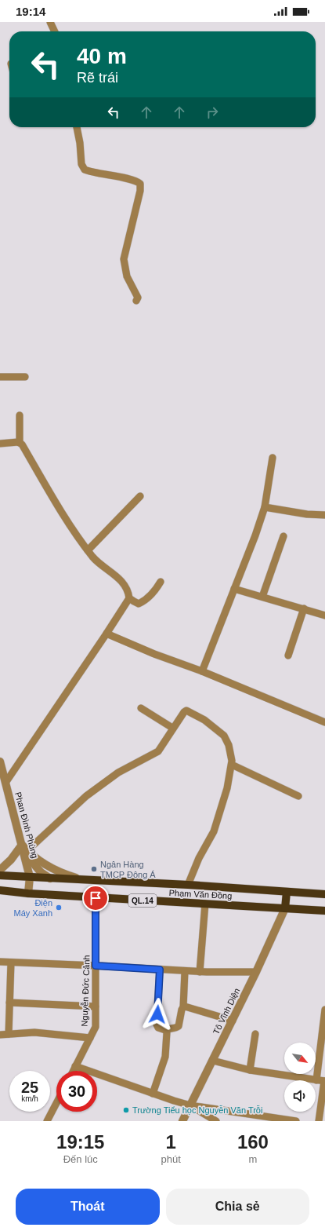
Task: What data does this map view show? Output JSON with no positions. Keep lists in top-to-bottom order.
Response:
{
  "streets": {
    "main road": ["Phạm Văn Đồng", "QL.14"],
    "street": ["Phan Đình Phùng", "Nguyễn Đức Cảnh", "Tô Vĩnh Diện"]
  },
  "crossings": [
    ["Phan Đình Phùng", "Phạm Văn Đồng"],
    ["Phạm Văn Đồng", "Nguyễn Đức Cảnh"],
    ["Phạm Văn Đồng", "Tô Vĩnh Diện"]
  ],
  "places": ["Ngân Hàng TMCP Đông Á", "Điện Máy Xanh", "Trường Tiểu học Nguyễn Văn Trỗi"],
  "north": "bottom right",
  "page": {
    "status": "19:14",
    "turn": ["40 m", "Rẽ trái"],
    "speed": "25 km/h",
    "limit": "30",
    "eta": [
      "19:15",
      "Đến lúc",
      "1",
      "phút",
      "160",
      "m"
    ],
    "buttons": ["Thoát", "Chia sẻ"]
  }
}
